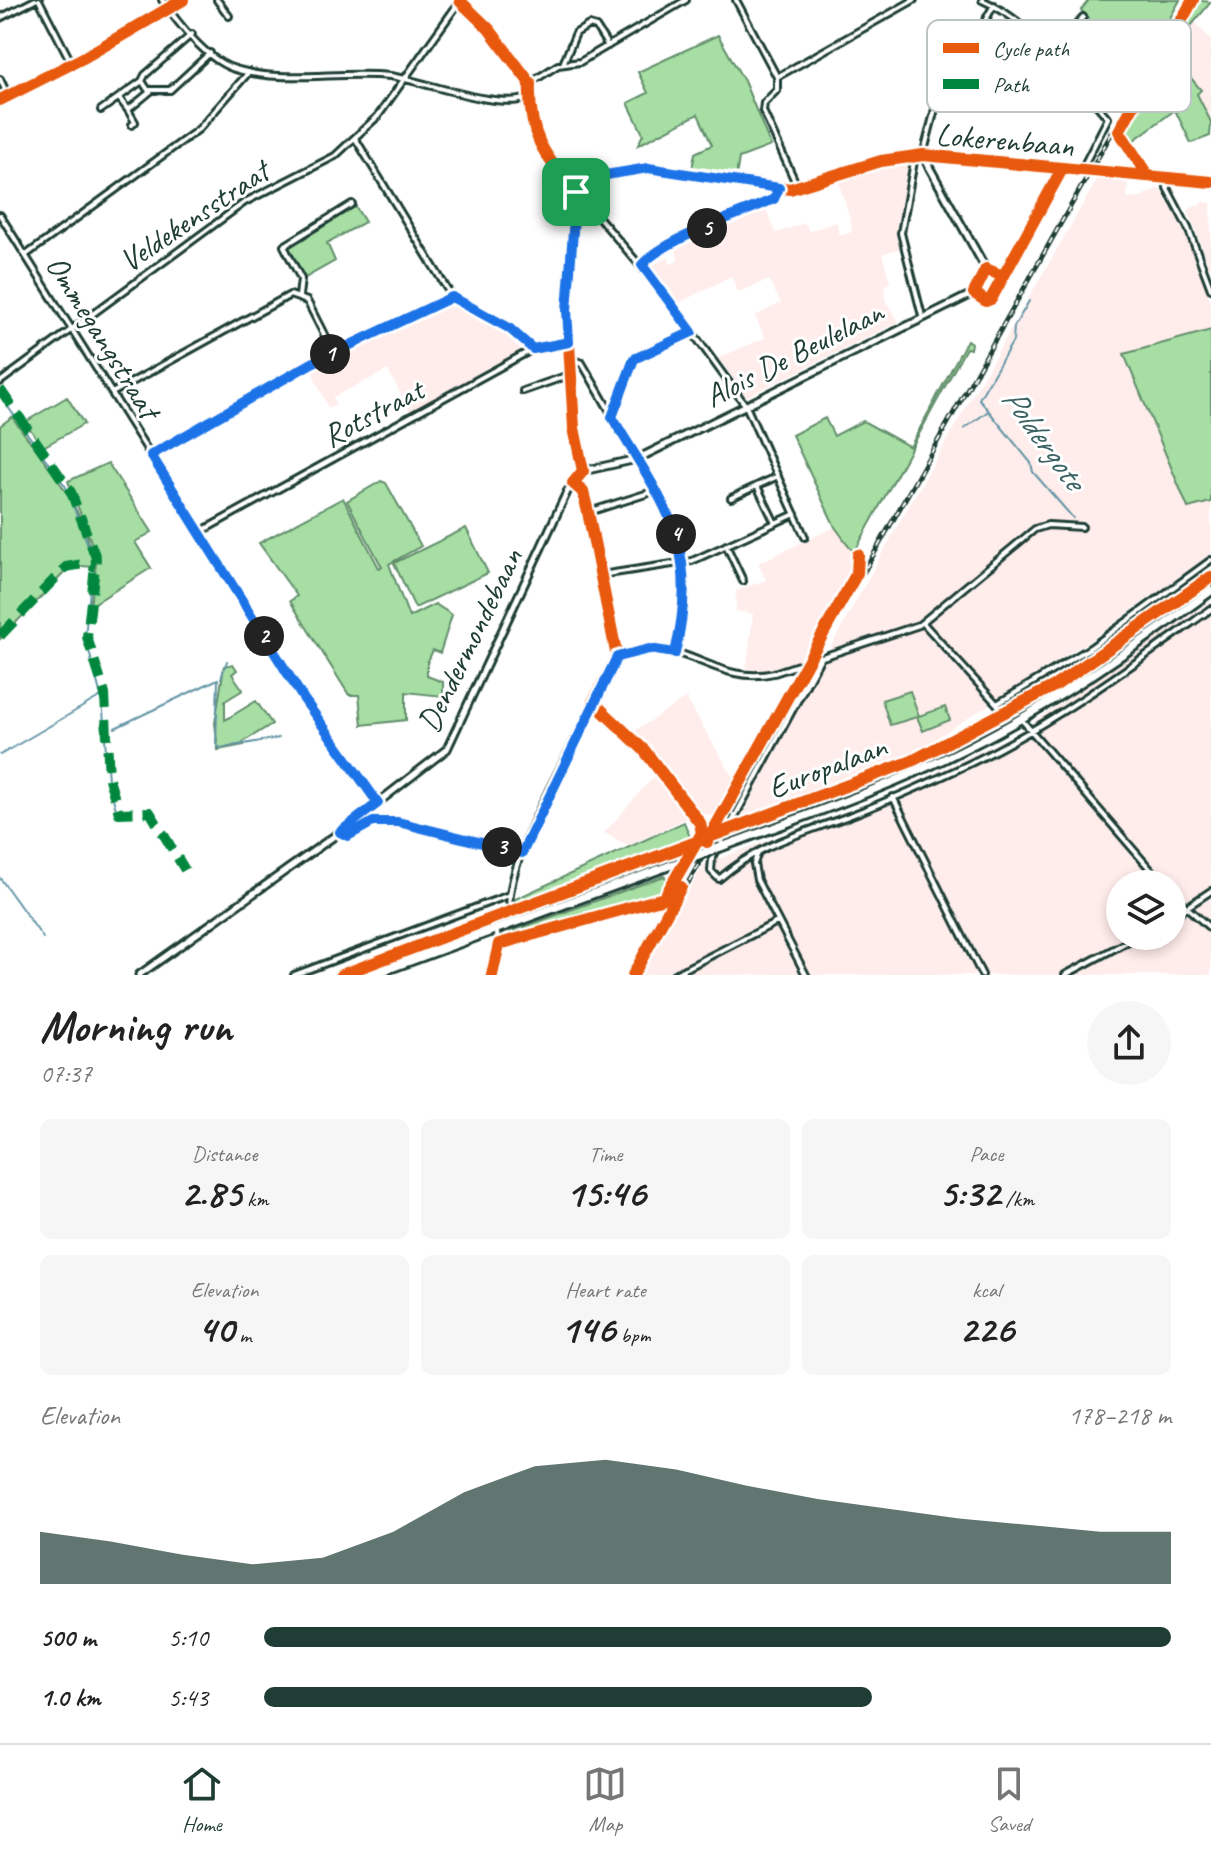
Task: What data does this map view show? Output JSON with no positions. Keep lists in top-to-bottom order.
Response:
{
  "streets": {
    "highway": ["Europalaan"],
    "street": [
      "Lokerenbaan",
      "Veldekensstraat",
      "Ommegangstraat",
      "Alois De Beulelaan",
      "Rotstraat",
      "Dendermondebaan"
    ]
  },
  "crossings": [
    ["Veldekensstraat", "Ommegangstraat"],
    ["Ommegangstraat", "Rotstraat"],
    ["Ommegangstraat", "Dendermondebaan"],
    ["Alois De Beulelaan", "Dendermondebaan"]
  ],
  "water": ["Poldergote"],
  "legend": ["Cycle path", "Path"],
  "page": {
    "pins": [
      "5",
      "1",
      "4",
      "2",
      "3"
    ],
    "heading": ["Morning run", "07:37"],
    "stats": [
      ["Distance", "2.85 km"],
      ["Time", "15:46"],
      ["Pace", "5:32 /km"],
      ["Elevation", "40 m"],
      ["Heart rate", "146 bpm"],
      ["kcal", "226"]
    ],
    "chart": ["Elevation", "178–218 m"],
    "list": [
      {
        "name": "500 m",
        "note": "5:10"
      },
      {
        "name": "1.0 km",
        "note": "5:43"
      }
    ],
    "tabs": ["Home", "Map", "Saved"]
  }
}
